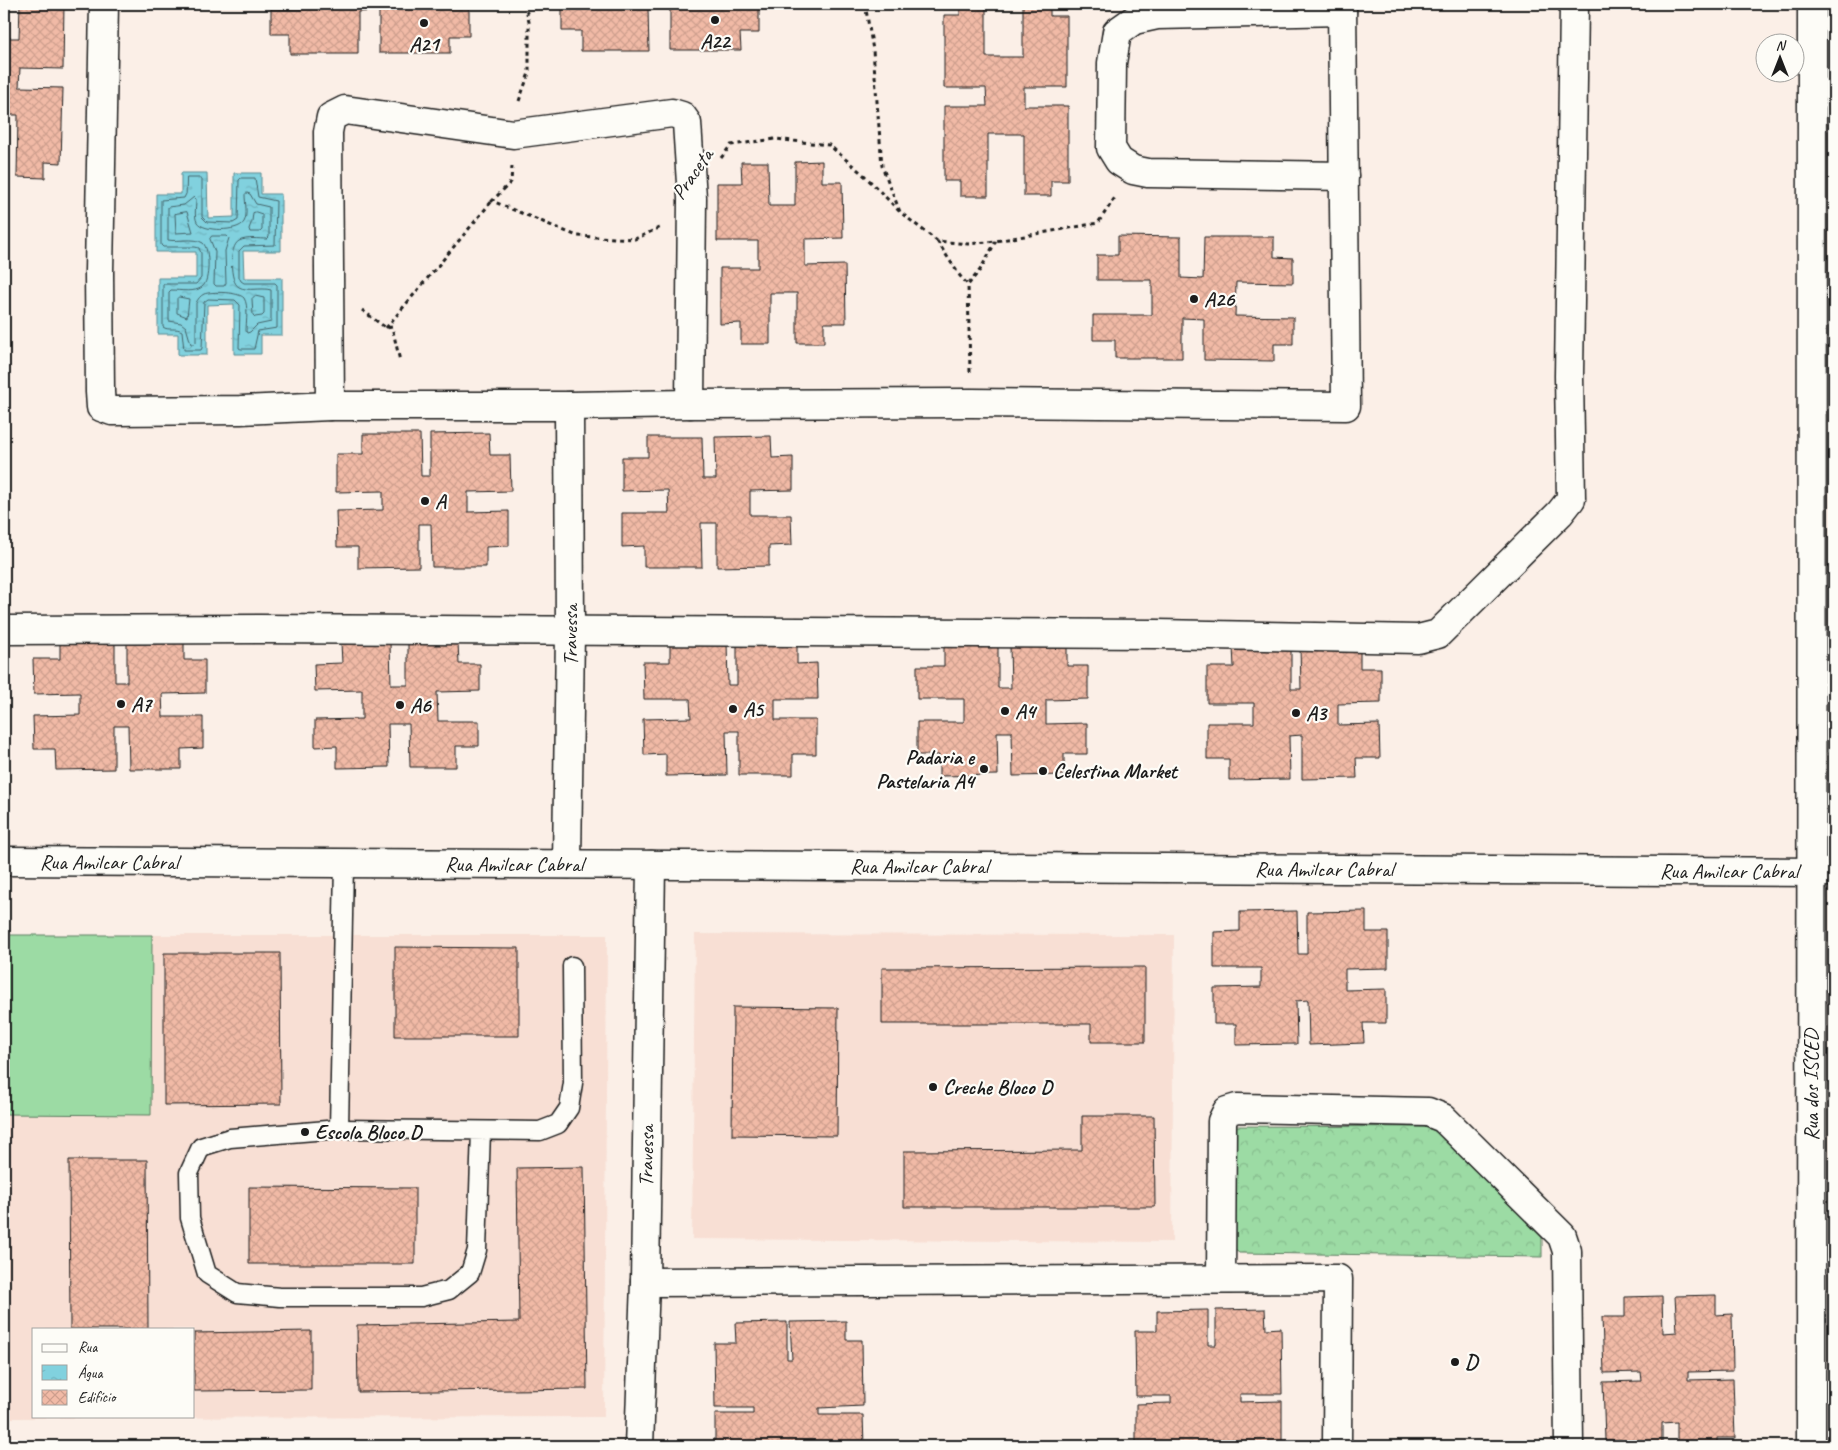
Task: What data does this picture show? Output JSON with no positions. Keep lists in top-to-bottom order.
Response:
{
  "streets": {
    "street": ["Travessa", "Rua Amilcar Cabral", "Rua dos ISCED"],
    "path": ["Praceta"]
  },
  "crossings": [
    ["Travessa", "Rua Amilcar Cabral"],
    ["Rua Amilcar Cabral", "Rua dos ISCED"]
  ],
  "places": [
    "A22",
    "A21",
    "A26",
    "A",
    "A7",
    "A6",
    "A5",
    "A4",
    "A3",
    "Padaria e Pastelaria A4",
    "Celestina Market",
    "Creche Bloco D",
    "Escola Bloco D",
    "D"
  ],
  "legend": ["Rua", "Água", "Edifício"],
  "north": "top"
}
